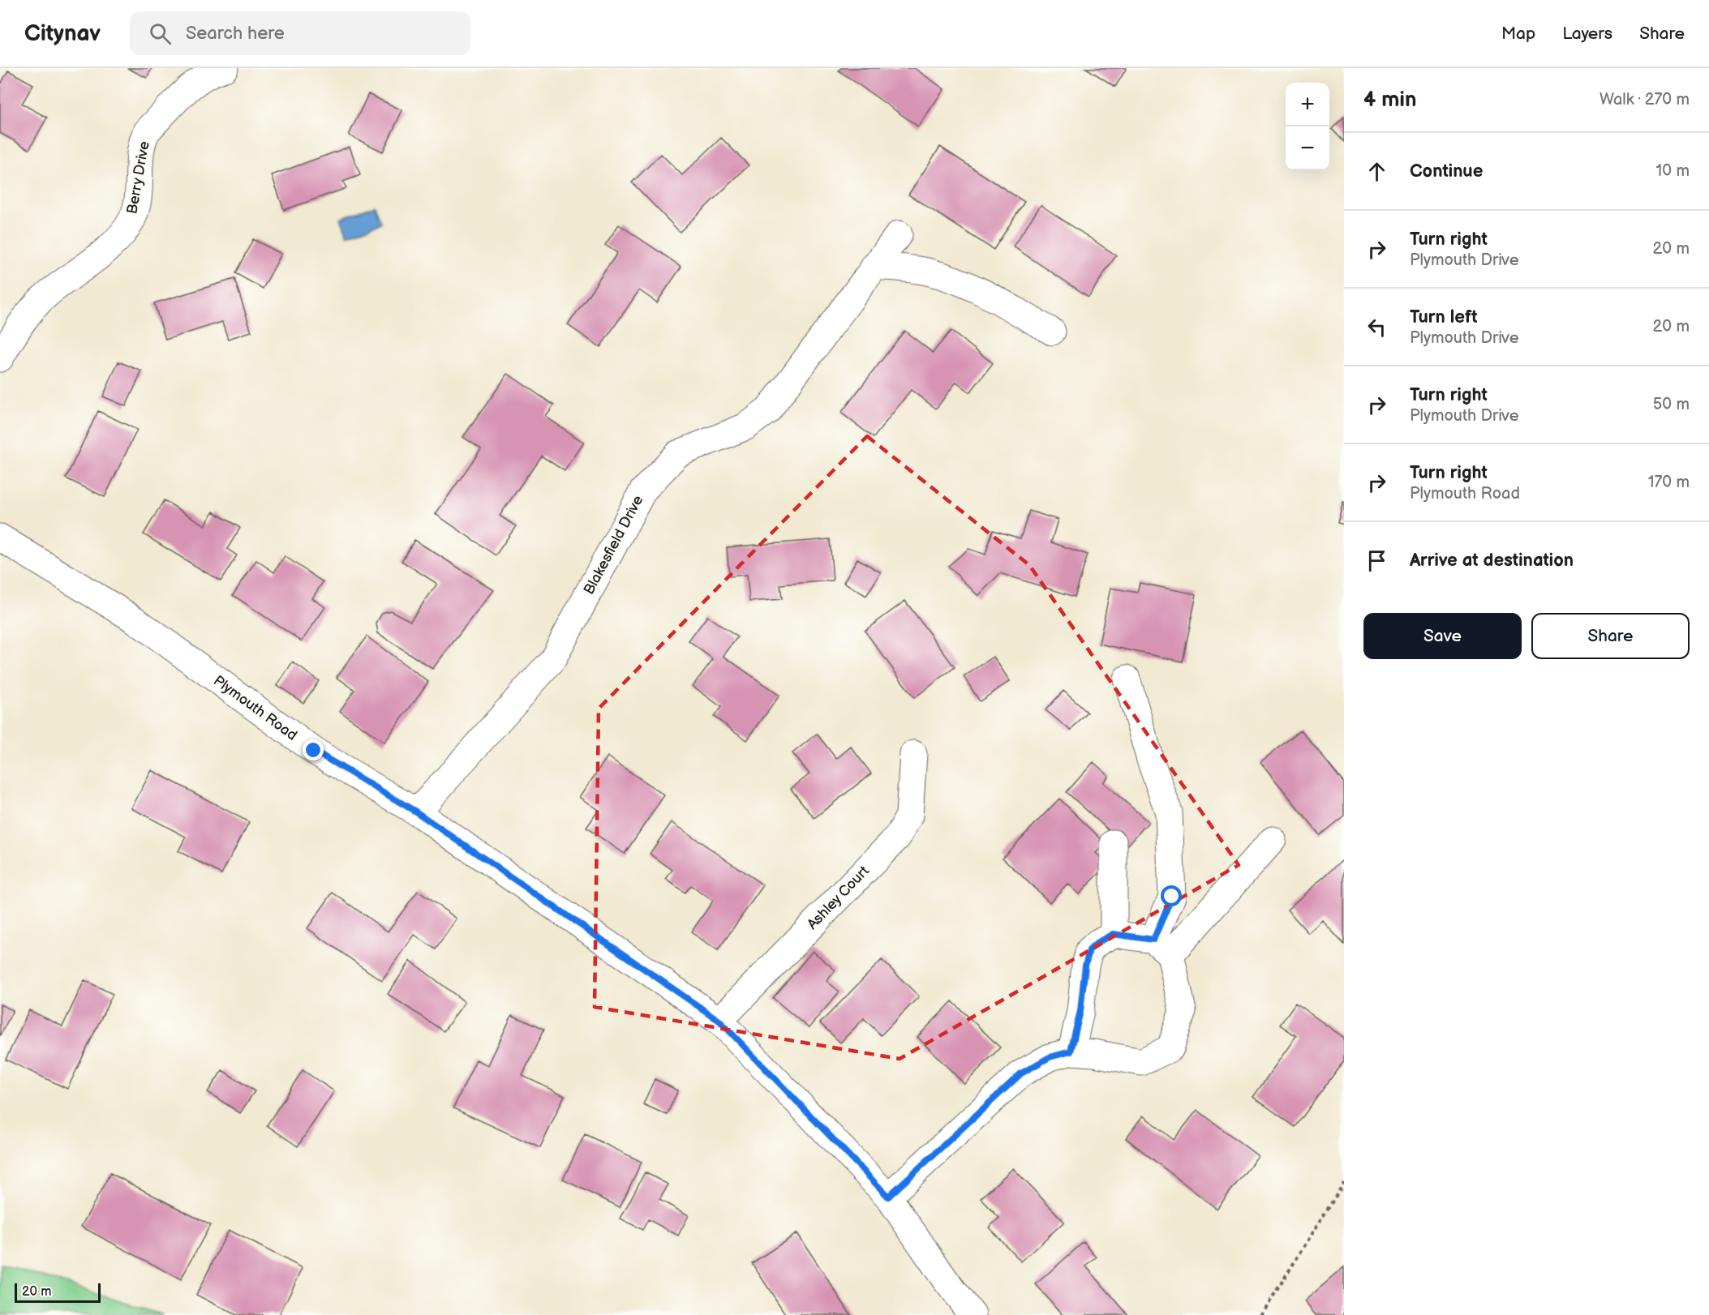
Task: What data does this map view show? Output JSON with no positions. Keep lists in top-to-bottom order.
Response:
{
  "streets": {
    "street": [
      "Berry Drive",
      "Blakesfield Drive",
      "Plymouth Road",
      "Ashley Court"
    ]
  },
  "crossings": [
    ["Blakesfield Drive", "Plymouth Road"],
    ["Plymouth Road", "Ashley Court"]
  ],
  "scale_bar": "20 m",
  "page": {
    "header": "Citynav",
    "search": "Search here",
    "nav": ["Map", "Layers", "Share"],
    "heading": ["4 min", "Walk · 270 m"],
    "map_buttons": ["+", "−"],
    "list": [
      ["Continue", "10 m"],
      ["Turn right", "Plymouth Drive", "20 m"],
      ["Turn left", "Plymouth Drive", "20 m"],
      ["Turn right", "Plymouth Drive", "50 m"],
      ["Turn right", "Plymouth Road", "170 m"],
      "Arrive at destination"
    ],
    "buttons": ["Save", "Share"],
    "scale": "20 m"
  }
}
